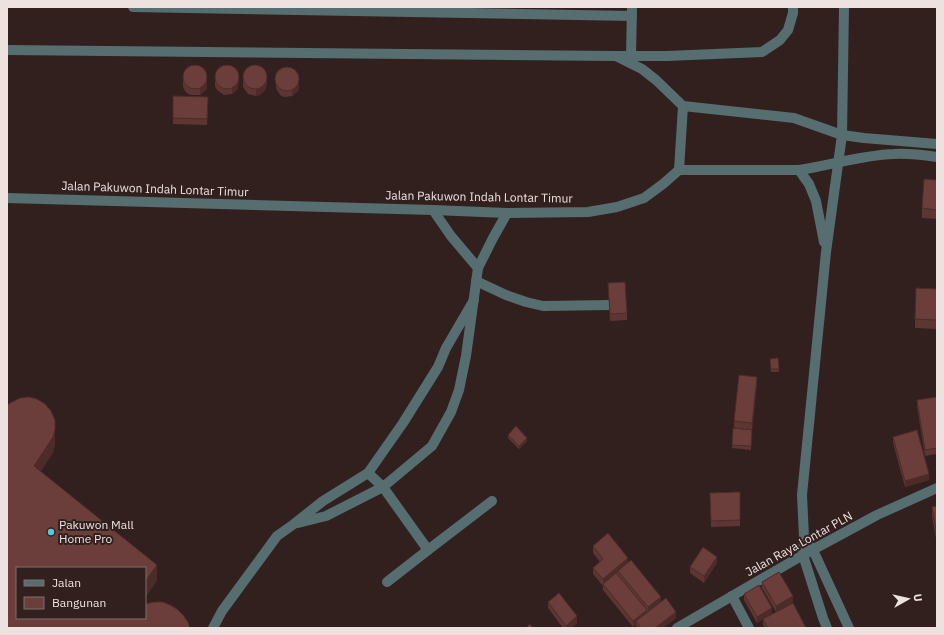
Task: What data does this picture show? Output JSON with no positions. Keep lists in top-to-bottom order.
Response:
{
  "streets": {
    "street": ["Jalan Pakuwon Indah Lontar Timur", "Jalan Raya Lontar PLN"]
  },
  "places": ["Pakuwon Mall Home Pro"],
  "legend": ["Jalan", "Bangunan"],
  "north": "right"
}
